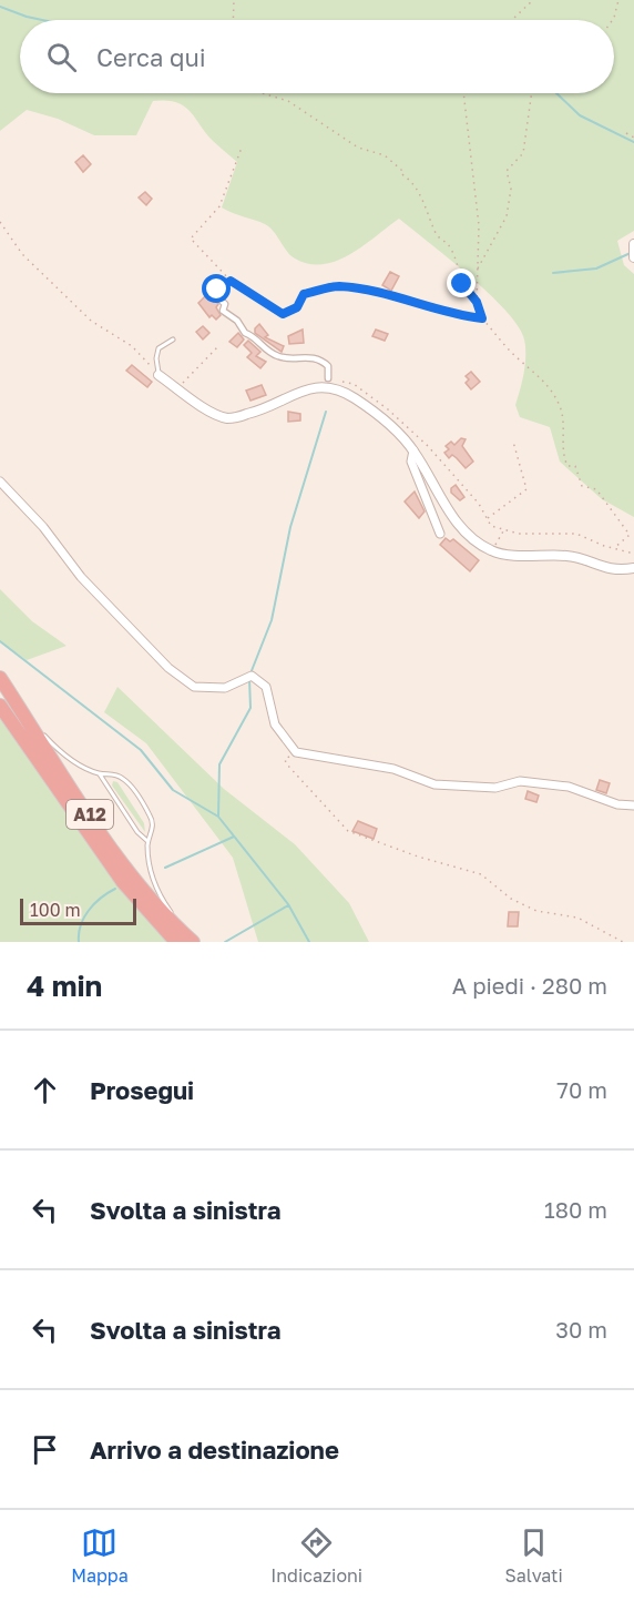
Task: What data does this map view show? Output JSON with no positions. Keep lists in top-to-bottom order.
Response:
{
  "streets": {
    "highway": ["A12"]
  },
  "scale_bar": "100 m",
  "page": {
    "search": "Cerca qui",
    "scale": "100 m",
    "heading": ["4 min", "A piedi · 280 m"],
    "list": [
      ["Prosegui", "70 m"],
      ["Svolta a sinistra", "180 m"],
      ["Svolta a sinistra", "30 m"],
      "Arrivo a destinazione"
    ],
    "nav": ["Mappa", "Indicazioni", "Salvati"]
  }
}
